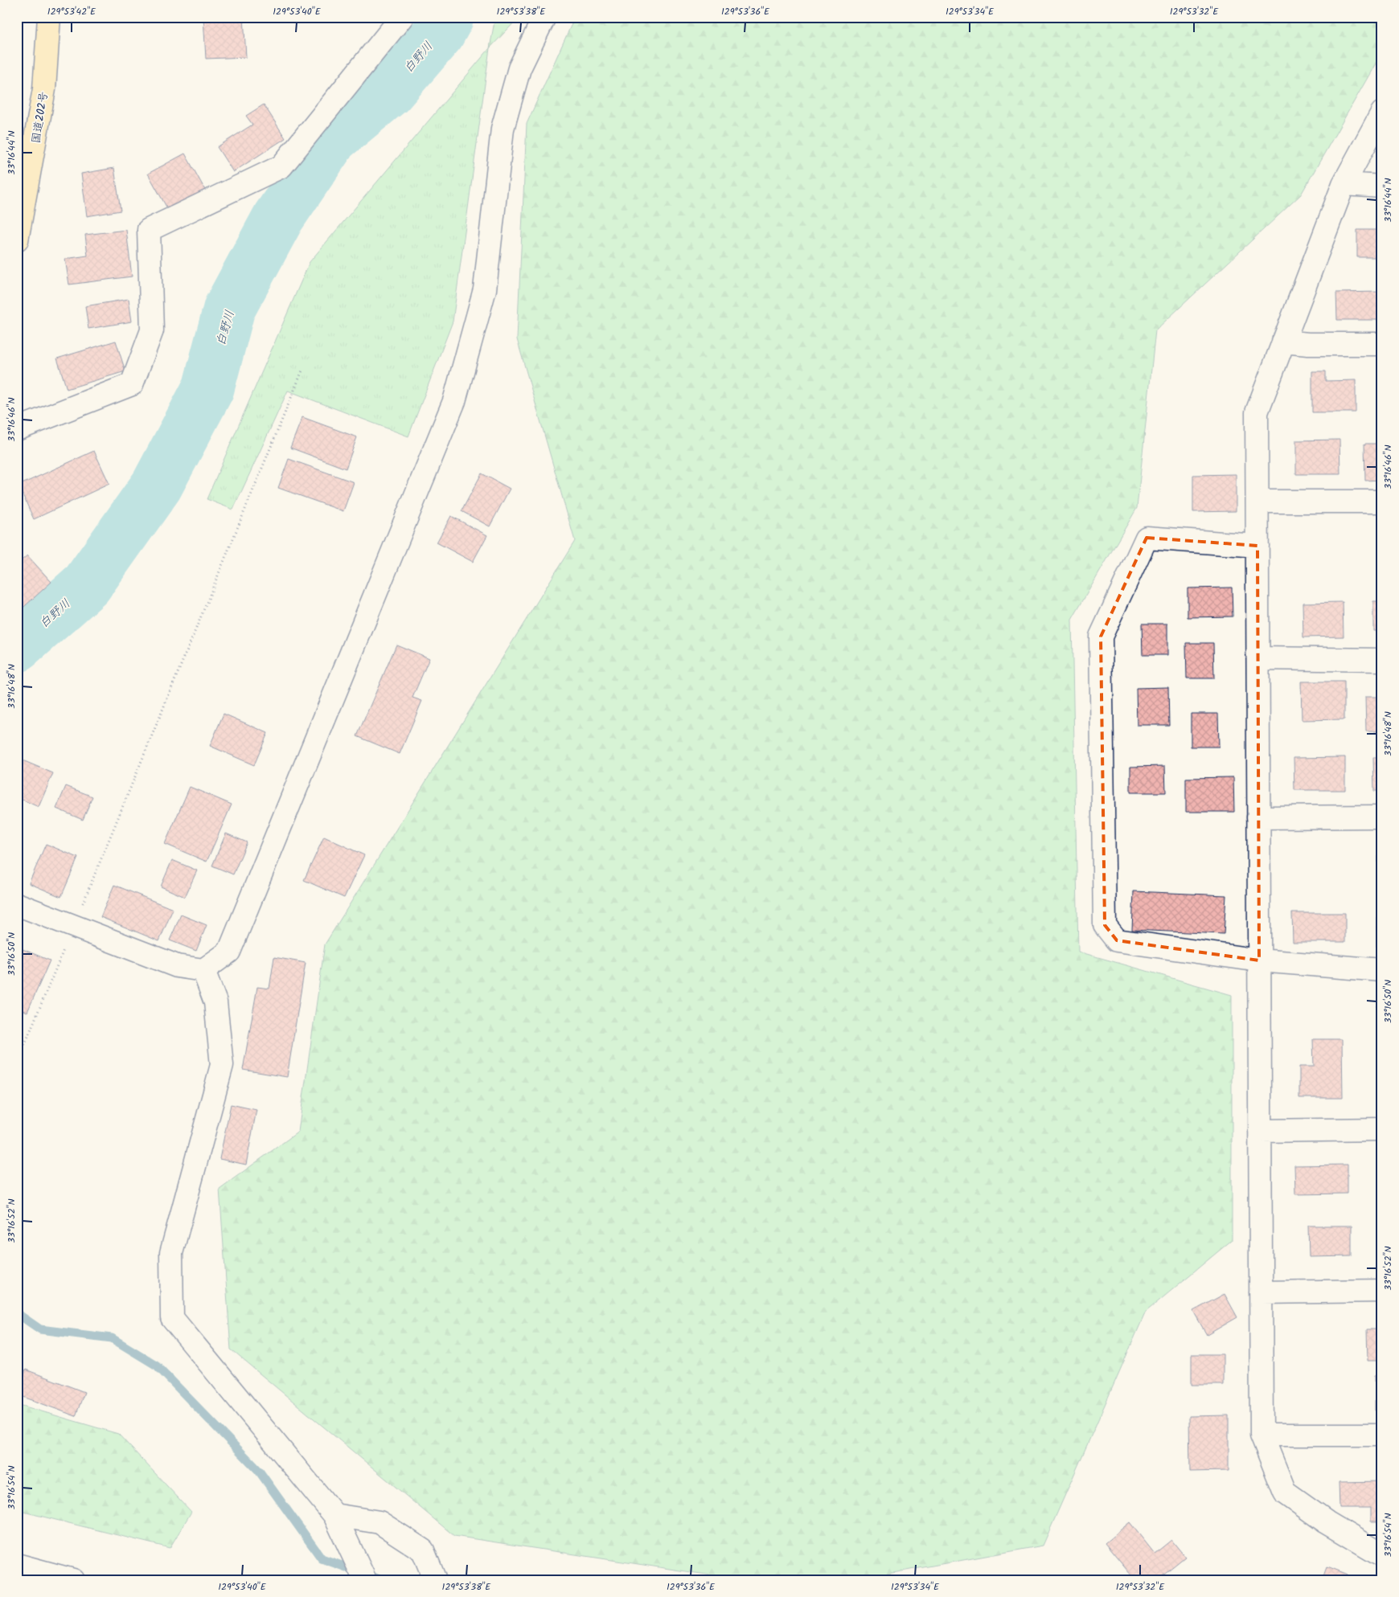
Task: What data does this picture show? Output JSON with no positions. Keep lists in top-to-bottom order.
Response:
{
  "streets": {
    "highway": ["国道202号"]
  },
  "water": ["白野川"],
  "coordinates": [
    "129°53'42\"E",
    "129°53'40\"E",
    "129°53'38\"E",
    "129°53'36\"E",
    "129°53'34\"E",
    "129°53'32\"E",
    "33°16'44\"N",
    "33°16'46\"N",
    "33°16'48\"N",
    "33°16'50\"N",
    "33°16'52\"N",
    "33°16'54\"N"
  ]
}
